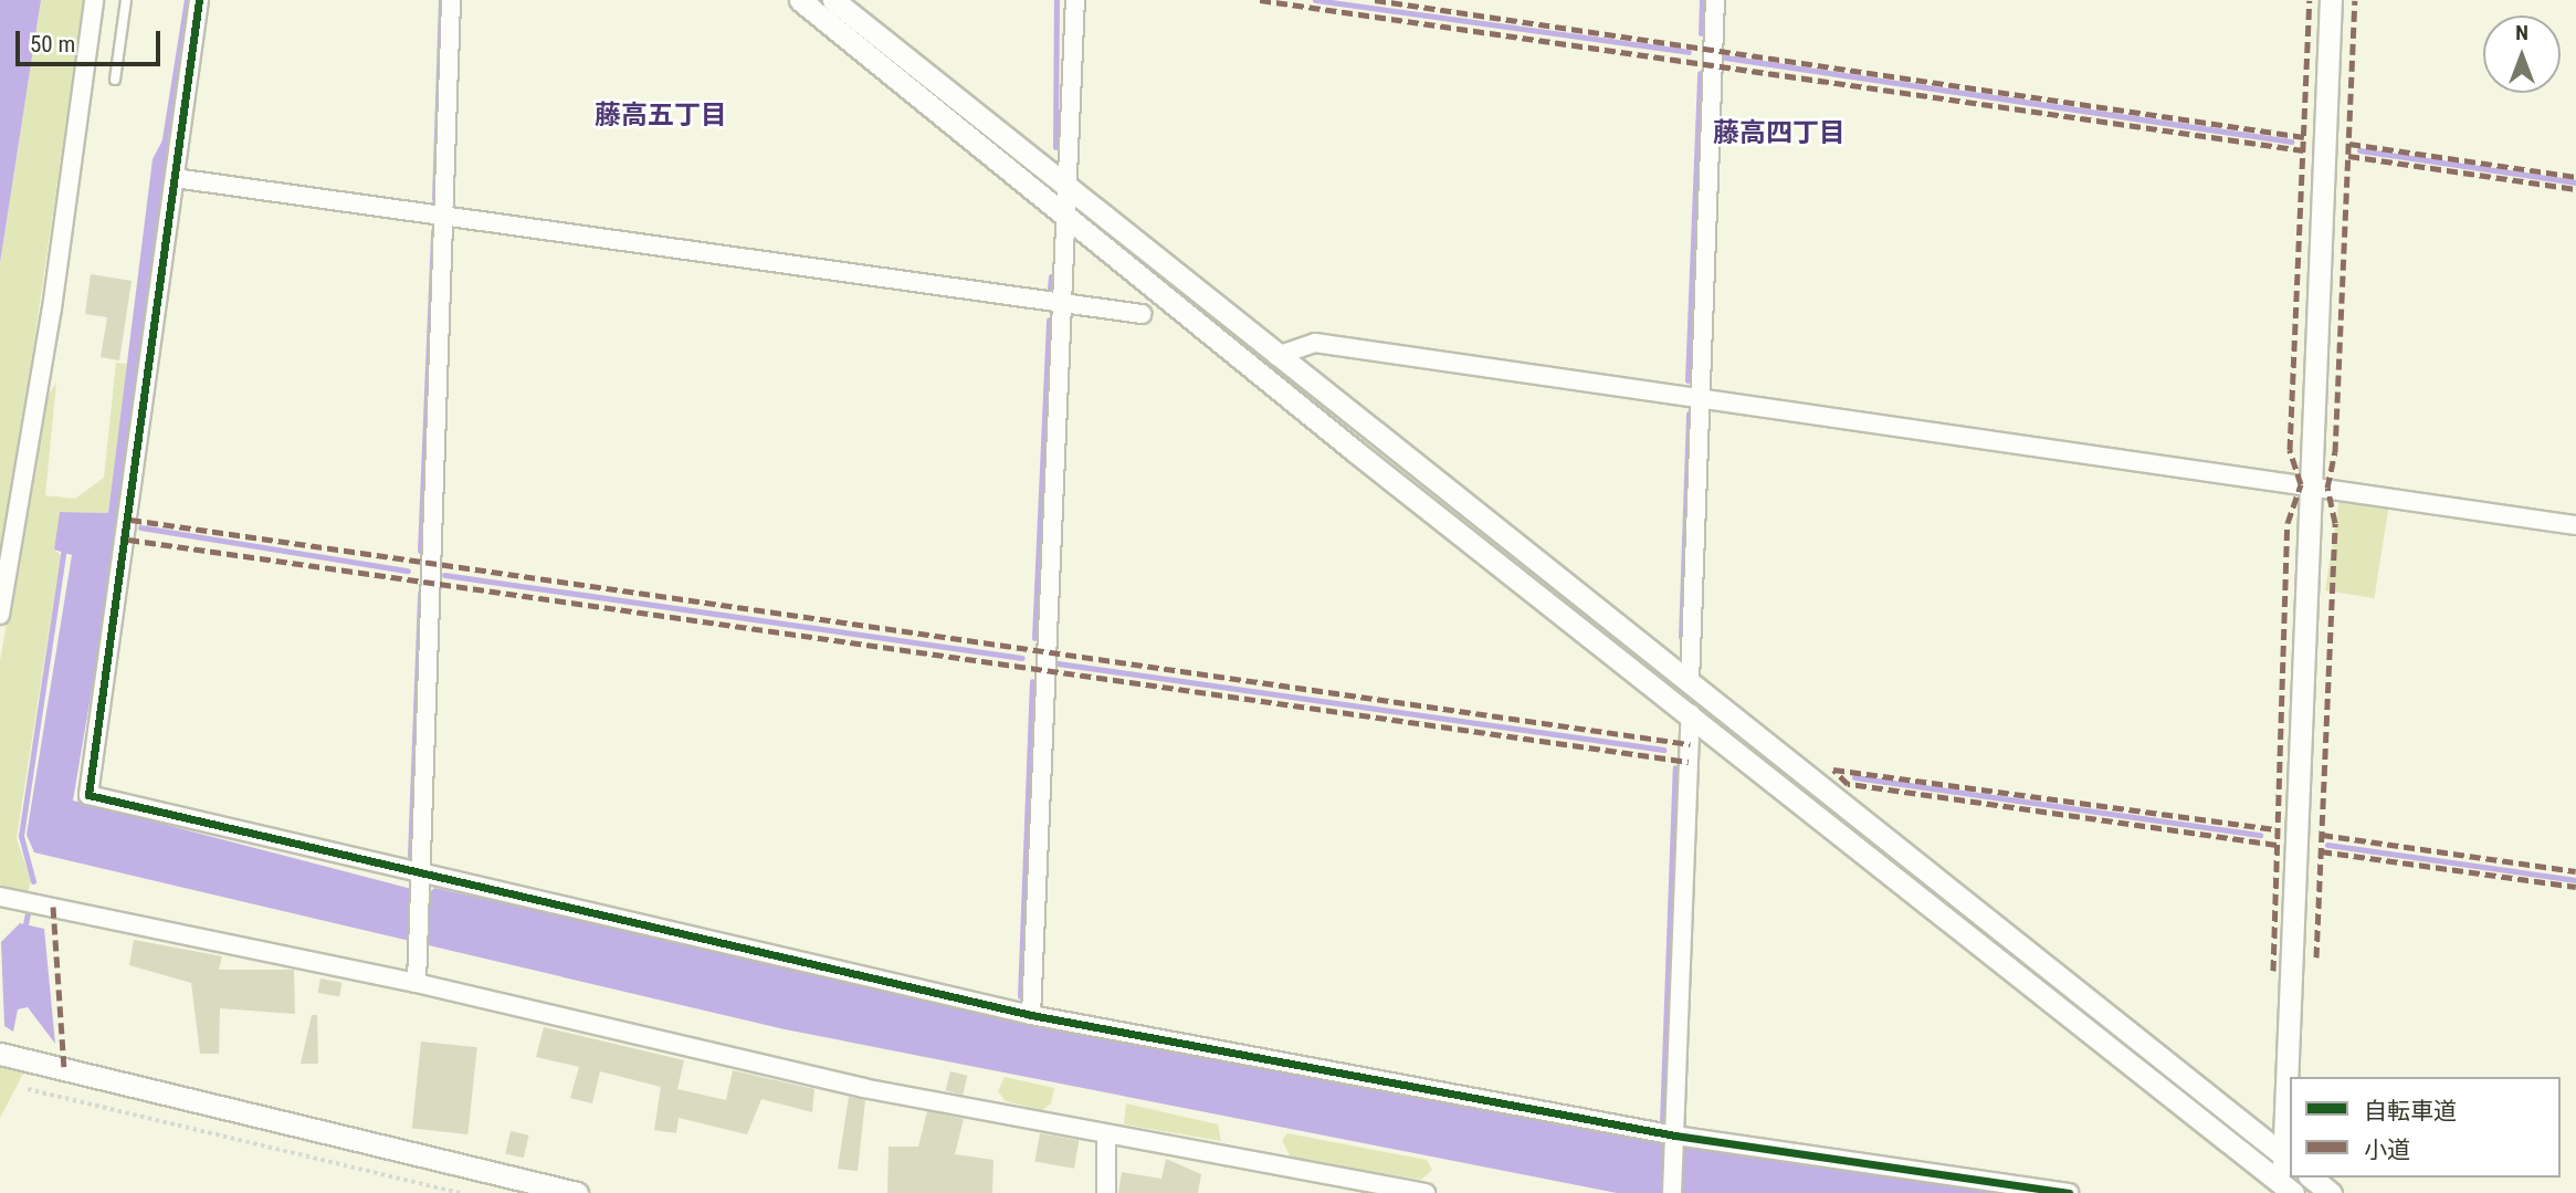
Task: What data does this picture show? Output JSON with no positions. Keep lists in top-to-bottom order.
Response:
{
  "districts": ["藤高五丁目", "藤高四丁目"],
  "legend": ["自転車道", "小道"],
  "scale_bar": "50 m",
  "north": "top"
}
